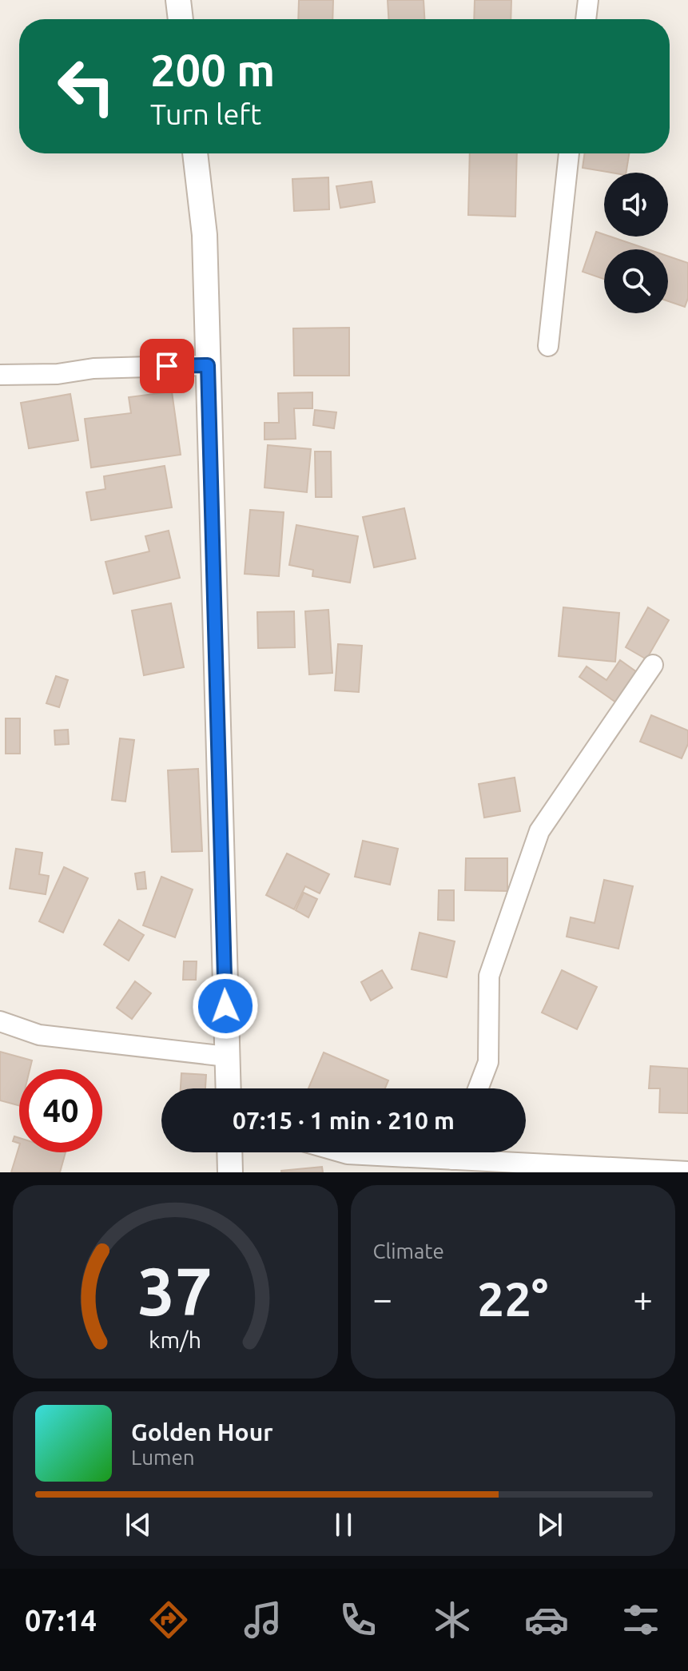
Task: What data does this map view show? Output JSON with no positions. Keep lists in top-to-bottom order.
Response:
{
  "page": {
    "turn": ["200 m", "Turn left"],
    "limit": "40",
    "trip": "07:15 · 1 min · 210 m",
    "tile": "Climate",
    "heat": ["−", "22°", "+"],
    "song": ["Golden Hour", "Lumen"],
    "tabs": "07:14",
    "gauge": ["37", "km/h"]
  }
}
